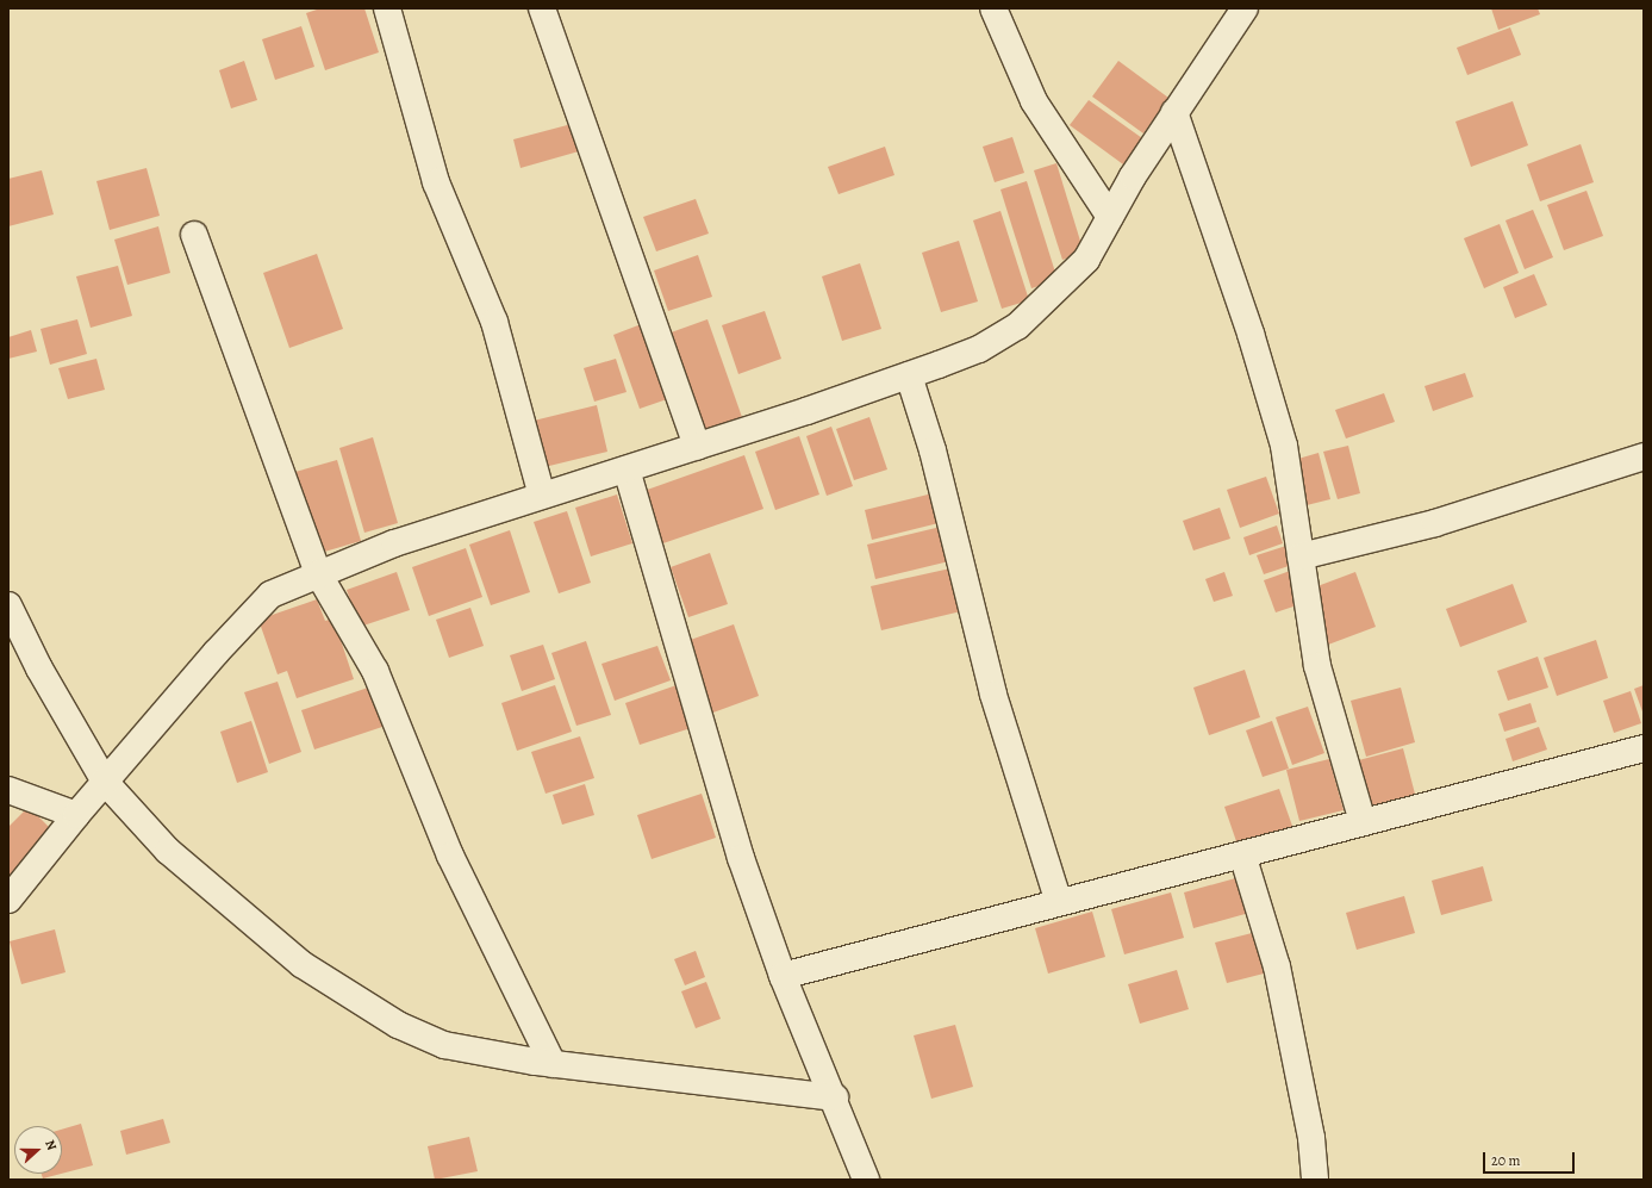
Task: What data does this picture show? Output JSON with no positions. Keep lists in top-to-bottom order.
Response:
{
  "scale_bar": "20 m",
  "north": "right"
}
